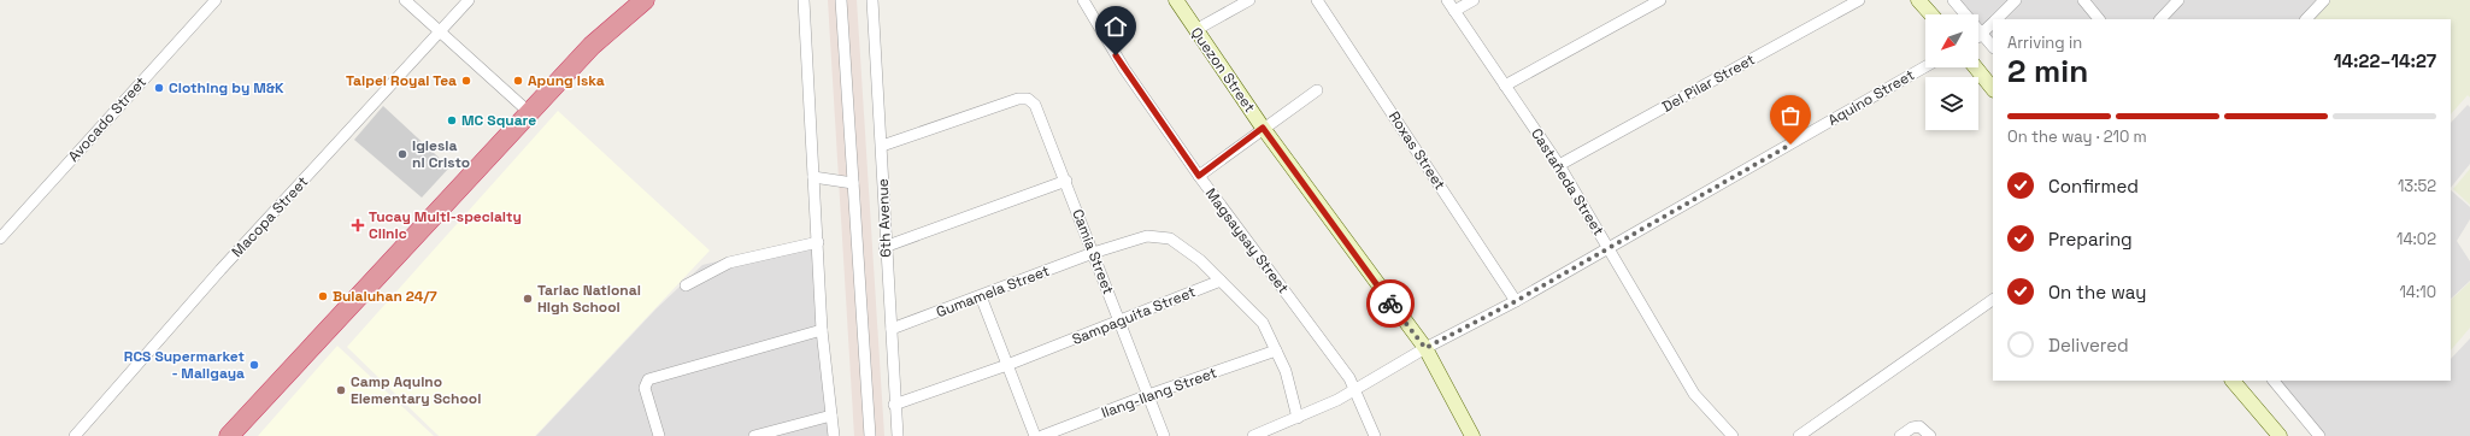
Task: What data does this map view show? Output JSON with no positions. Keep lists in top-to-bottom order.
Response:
{
  "streets": {
    "street": [
      "Quezon Street",
      "Del Pilar Street",
      "Aquino Street",
      "Avocado Street",
      "Roxas Street",
      "Castañeda Street",
      "Macopa Street",
      "6th Avenue",
      "Magsaysay Street",
      "Camia Street",
      "Gumamela Street",
      "Sampaguita Street",
      "Ilang-Ilang Street"
    ]
  },
  "crossings": [
    ["Quezon Street", "Aquino Street"],
    ["Del Pilar Street", "Castañeda Street"],
    ["Aquino Street", "Roxas Street"],
    ["Aquino Street", "Castañeda Street"],
    ["Aquino Street", "Magsaysay Street"],
    ["6th Avenue", "Camia Street"],
    ["6th Avenue", "Gumamela Street"],
    ["6th Avenue", "Sampaguita Street"],
    ["Camia Street", "Gumamela Street"],
    ["Camia Street", "Sampaguita Street"],
    ["Camia Street", "Ilang-Ilang Street"],
    ["Gumamela Street", "Sampaguita Street"]
  ],
  "places": {
    "other": [
      "Taipei Royal Tea",
      "Apung Iska",
      "Clothing by M&K",
      "MC Square",
      "Iglesia ni Cristo",
      "Bulaluhan 24/7",
      "Tarlac National High School",
      "RCS Supermarket - Maligaya",
      "Camp Aquino Elementary School"
    ],
    "health": ["Tucay Multi-specialty Clinic"]
  },
  "north": "bottom left",
  "page": {
    "heading": ["2 min", "Arriving in", "14:22–14:27"],
    "bar": "On the way · 210 m",
    "list": [
      ["Confirmed", "13:52"],
      ["Preparing", "14:02"],
      ["On the way", "14:10"],
      "Delivered"
    ]
  }
}
